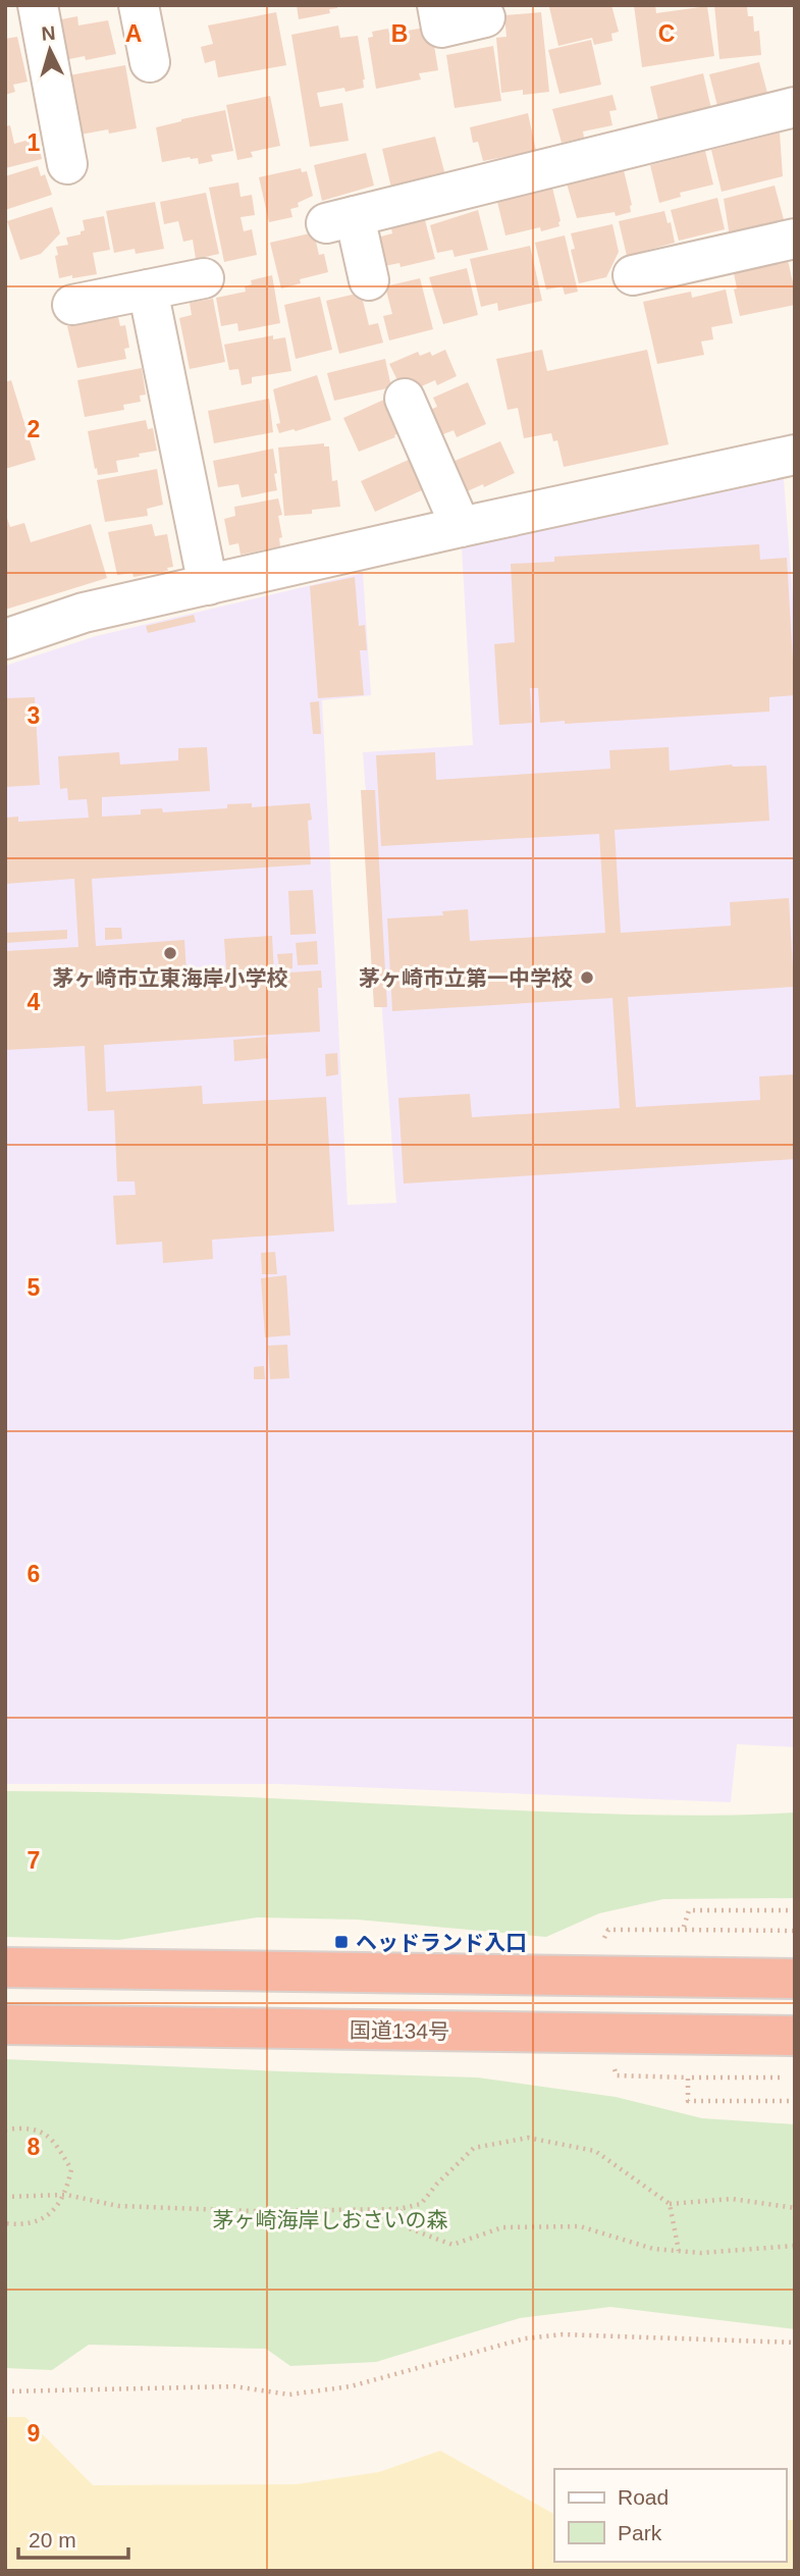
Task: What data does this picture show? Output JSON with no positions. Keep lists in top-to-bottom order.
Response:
{
  "streets": {
    "highway": ["国道134号"]
  },
  "parks": ["茅ヶ崎海岸しおさいの森"],
  "places": {
    "other": ["茅ヶ崎市立東海岸小学校", "茅ヶ崎市立第一中学校"],
    "transit": ["ヘッドランド入口"]
  },
  "legend": ["Road", "Park"],
  "scale_bar": "20 m",
  "north": "top",
  "grid": {
    "columns": ["A", "B", "C"],
    "rows": [
      "1",
      "2",
      "3",
      "4",
      "5",
      "6",
      "7",
      "8",
      "9"
    ]
  }
}
